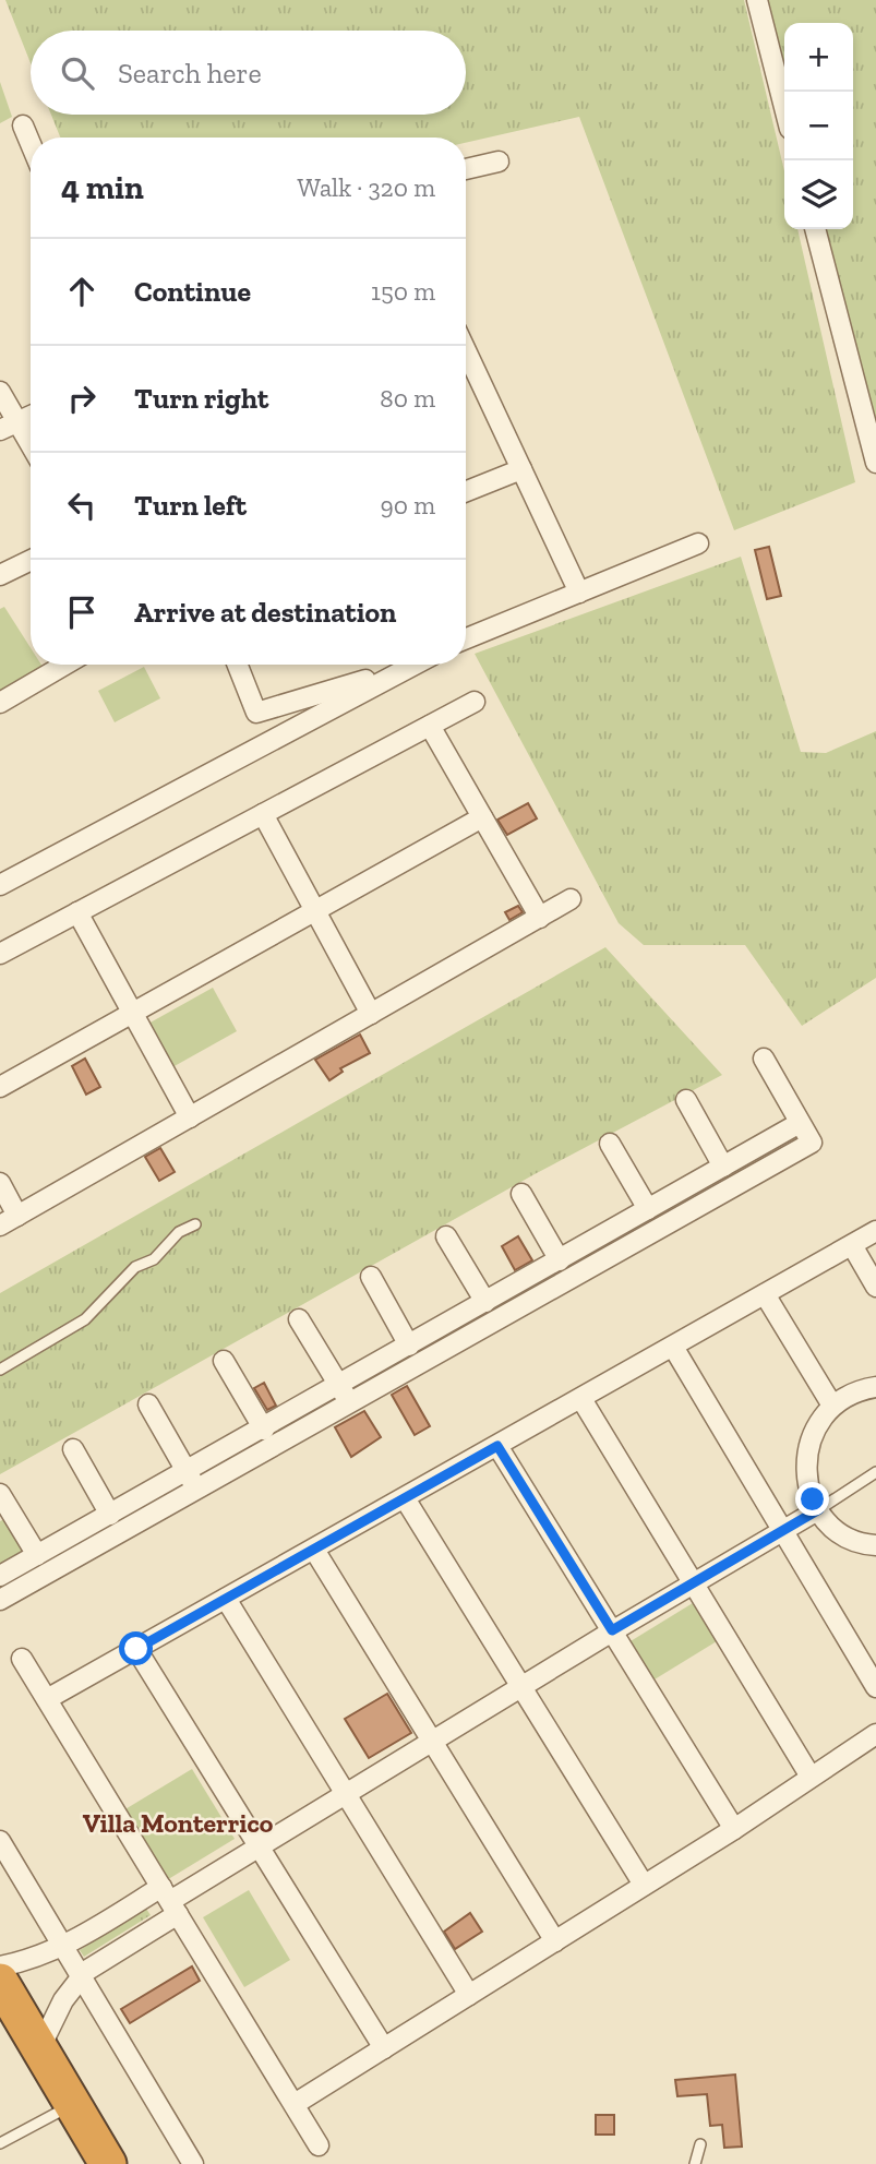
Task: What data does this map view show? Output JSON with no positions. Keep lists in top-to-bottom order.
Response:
{
  "districts": ["Villa Monterrico"],
  "page": {
    "map_buttons": ["+", "−"],
    "search": "Search here",
    "heading": ["4 min", "Walk · 320 m"],
    "list": [
      ["Continue", "150 m"],
      ["Turn right", "80 m"],
      ["Turn left", "90 m"],
      "Arrive at destination"
    ]
  }
}
